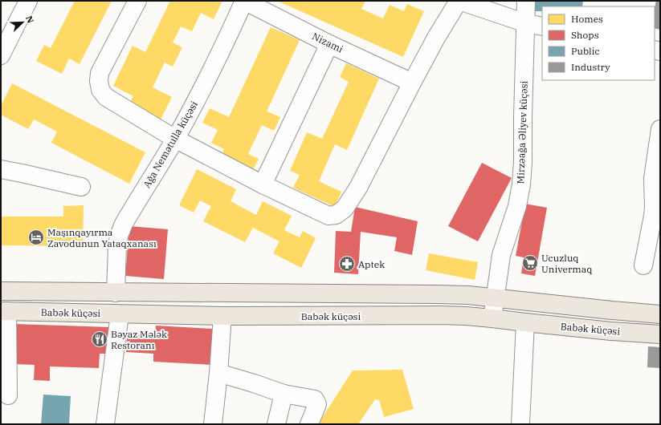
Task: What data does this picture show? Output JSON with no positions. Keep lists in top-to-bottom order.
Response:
{
  "streets": {
    "main road": ["Babək küçəsi"],
    "street": ["Nizami", "Mirzəağa Əliyev küçəsi", "Ağa Nemətulla küçəsi"]
  },
  "crossings": [
    ["Nizami", "Ağa Nemətulla küçəsi"],
    ["Mirzəağa Əliyev küçəsi", "Babək küçəsi"]
  ],
  "places": {
    "hotel": ["Maşınqayırma Zavodunun Yataqxanası"],
    "supermarket": ["Ucuzluq Univermaq"],
    "pharmacy": ["Aptek"],
    "restaurant": ["Bəyaz Mələk Restoranı"]
  },
  "legend": [
    "Homes",
    "Shops",
    "Public",
    "Industry"
  ],
  "north": "top right"
}
